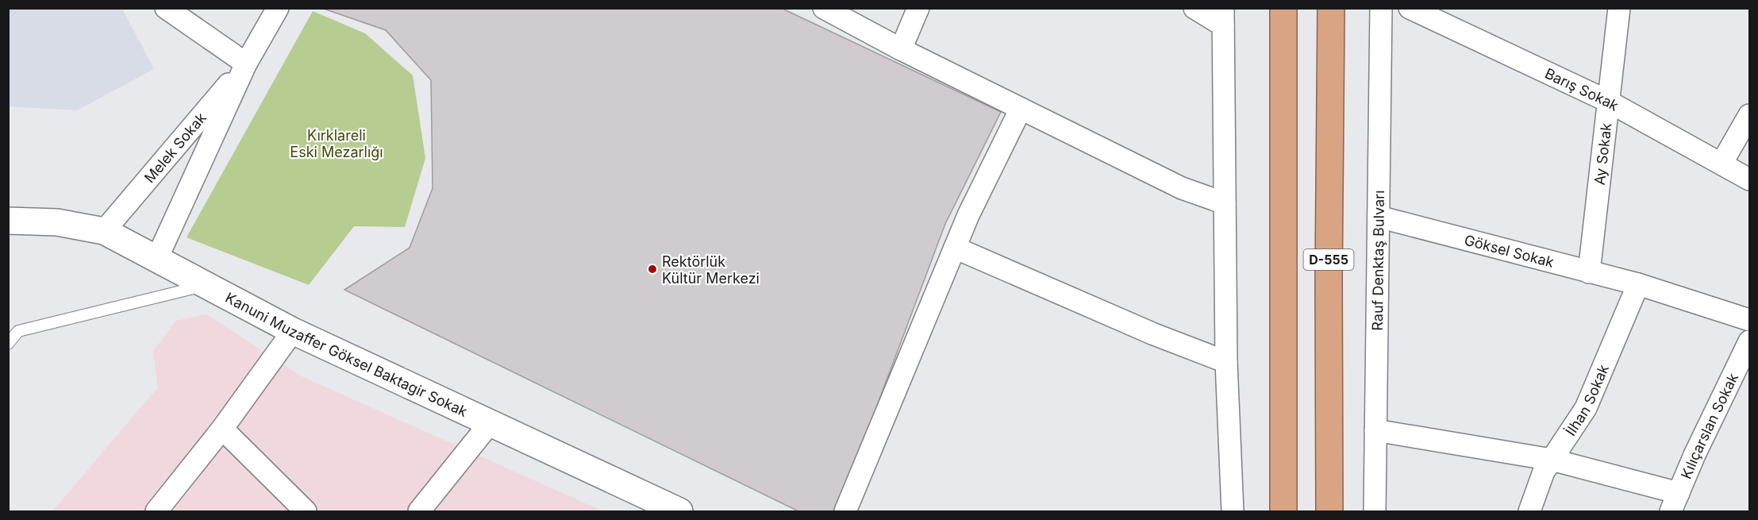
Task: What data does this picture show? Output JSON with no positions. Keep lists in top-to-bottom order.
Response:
{
  "streets": {
    "highway": ["D-555"],
    "street": [
      "Barış Sokak",
      "Melek Sokak",
      "Ay Sokak",
      "Göksel Sokak",
      "Rauf Denktaş Bulvarı",
      "Kanuni Muzaffer Göksel Baktagir Sokak",
      "İlhan Sokak",
      "Kılıçarslan Sokak"
    ]
  },
  "crossings": [
    ["Barış Sokak", "Ay Sokak"],
    ["Melek Sokak", "Kanuni Muzaffer Göksel Baktagir Sokak"],
    ["Ay Sokak", "Göksel Sokak"],
    ["Göksel Sokak", "Rauf Denktaş Bulvarı"],
    ["Göksel Sokak", "İlhan Sokak"]
  ],
  "parks": ["Kırklareli Eski Mezarlığı"],
  "places": ["Rektörlük Kültür Merkezi"]
}
